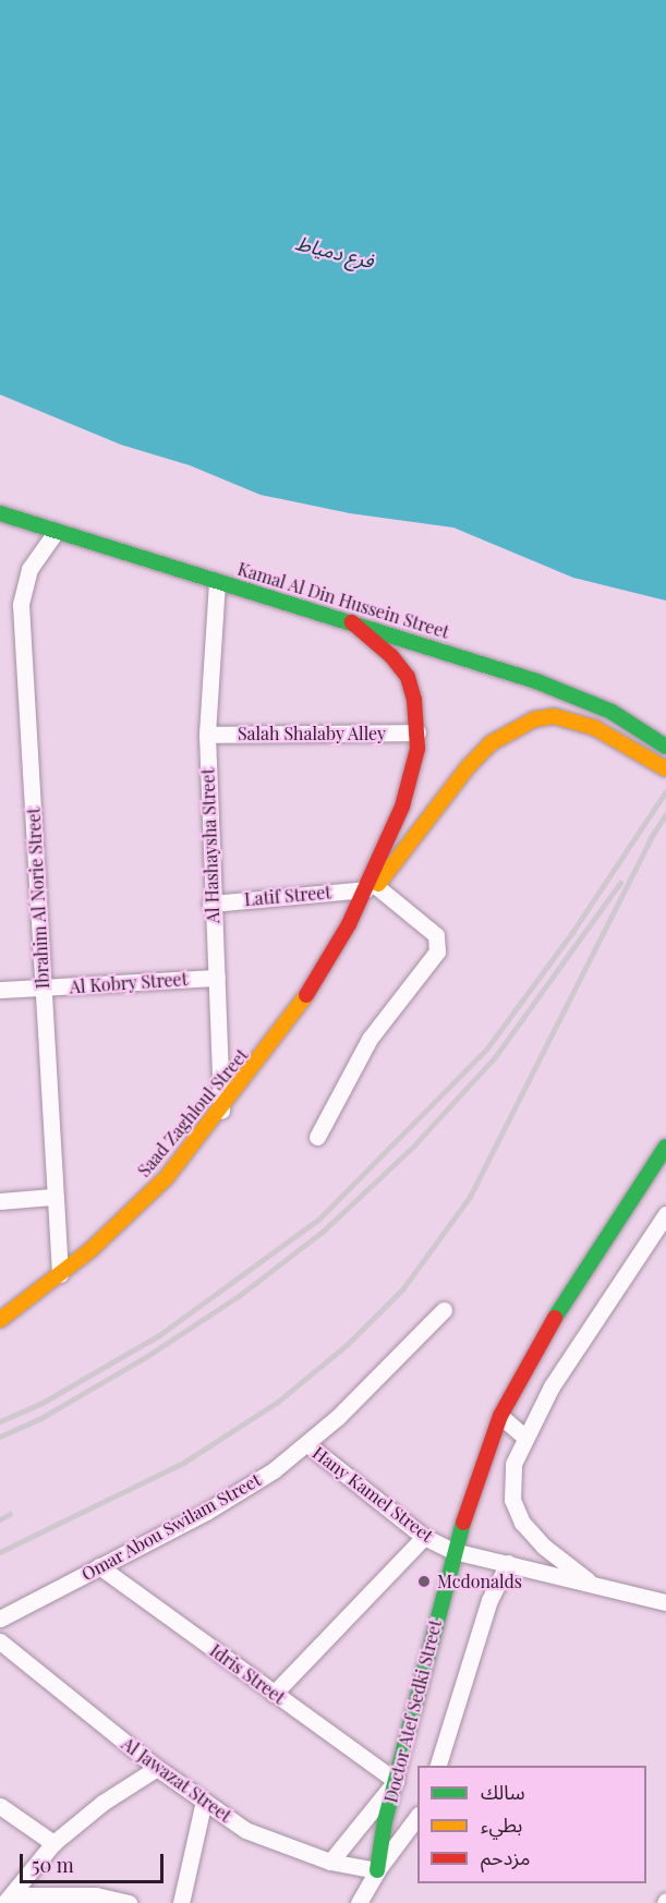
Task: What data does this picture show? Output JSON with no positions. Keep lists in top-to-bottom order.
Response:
{
  "streets": {
    "main road": ["Kamal Al Din Hussein Street", "Saad Zaghloul Street", "Doctor Atef Sedki Street"],
    "street": [
      "Salah Shalaby Alley",
      "Al Hashaysha Street",
      "Latif Street",
      "Ibrahim Al Norie Street",
      "Al Kobry Street",
      "Hany Kamel Street",
      "Omar Abou Swilam Street",
      "Idris Street",
      "Al Jawazat Street"
    ]
  },
  "crossings": [
    ["Kamal Al Din Hussein Street", "Al Hashaysha Street"],
    ["Kamal Al Din Hussein Street", "Ibrahim Al Norie Street"],
    ["Kamal Al Din Hussein Street", "Saad Zaghloul Street"],
    ["Salah Shalaby Alley", "Al Hashaysha Street"],
    ["Salah Shalaby Alley", "Saad Zaghloul Street"],
    ["Al Hashaysha Street", "Latif Street"],
    ["Al Hashaysha Street", "Al Kobry Street"],
    ["Al Hashaysha Street", "Saad Zaghloul Street"],
    ["Latif Street", "Saad Zaghloul Street"],
    ["Ibrahim Al Norie Street", "Al Kobry Street"],
    ["Ibrahim Al Norie Street", "Saad Zaghloul Street"],
    ["Hany Kamel Street", "Omar Abou Swilam Street"],
    ["Hany Kamel Street", "Doctor Atef Sedki Street"],
    ["Omar Abou Swilam Street", "Idris Street"],
    ["Idris Street", "Doctor Atef Sedki Street"],
    ["Doctor Atef Sedki Street", "Al Jawazat Street"]
  ],
  "water": ["فرع دمياط"],
  "places": ["Mcdonalds"],
  "legend": ["سالك", "بطيء", "مزدحم"],
  "scale_bar": "50 m"
}
